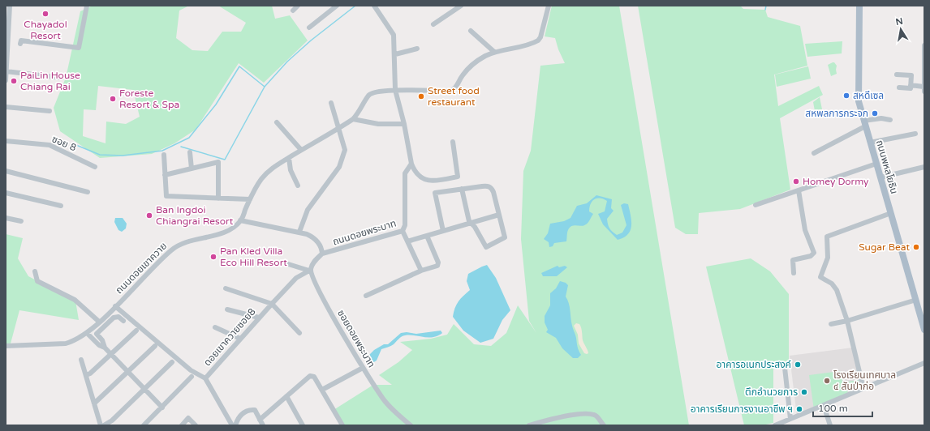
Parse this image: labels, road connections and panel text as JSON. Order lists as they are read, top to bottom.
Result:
{
  "streets": {
    "main road": ["ถนนพหลโยธิน"],
    "street": [
      "ซอย 8",
      "ถนนดอยพระบาท",
      "ถนนดอยเขาควาย",
      "ดอยเขาควายซอย8",
      "ซอยดอยพระบาท"
    ]
  },
  "crossings": [
    ["ถนนดอยเขาควาย", "ดอยเขาควายซอย8"],
    ["ดอยเขาควายซอย8", "ซอยดอยพระบาท"]
  ],
  "places": [
    "Chayadol Resort",
    "PaiLin House Chiang Rai",
    "สหดีเซล",
    "Street food restaurant",
    "Foreste Resort & Spa",
    "สหพลการกระจก",
    "Homey Dormy",
    "Ban Ingdoi Chiangrai Resort",
    "Sugar Beat",
    "Pan Kled Villa Eco Hill Resort",
    "อาคารอเนกประสงค์",
    "โรงเรียนเทศบาล ๔ สันป่าก่อ",
    "ตึกอำนวยการ",
    "อาคารเรียนการงานอาชีพ ฯ"
  ],
  "scale_bar": "100 m",
  "north": "top"
}
